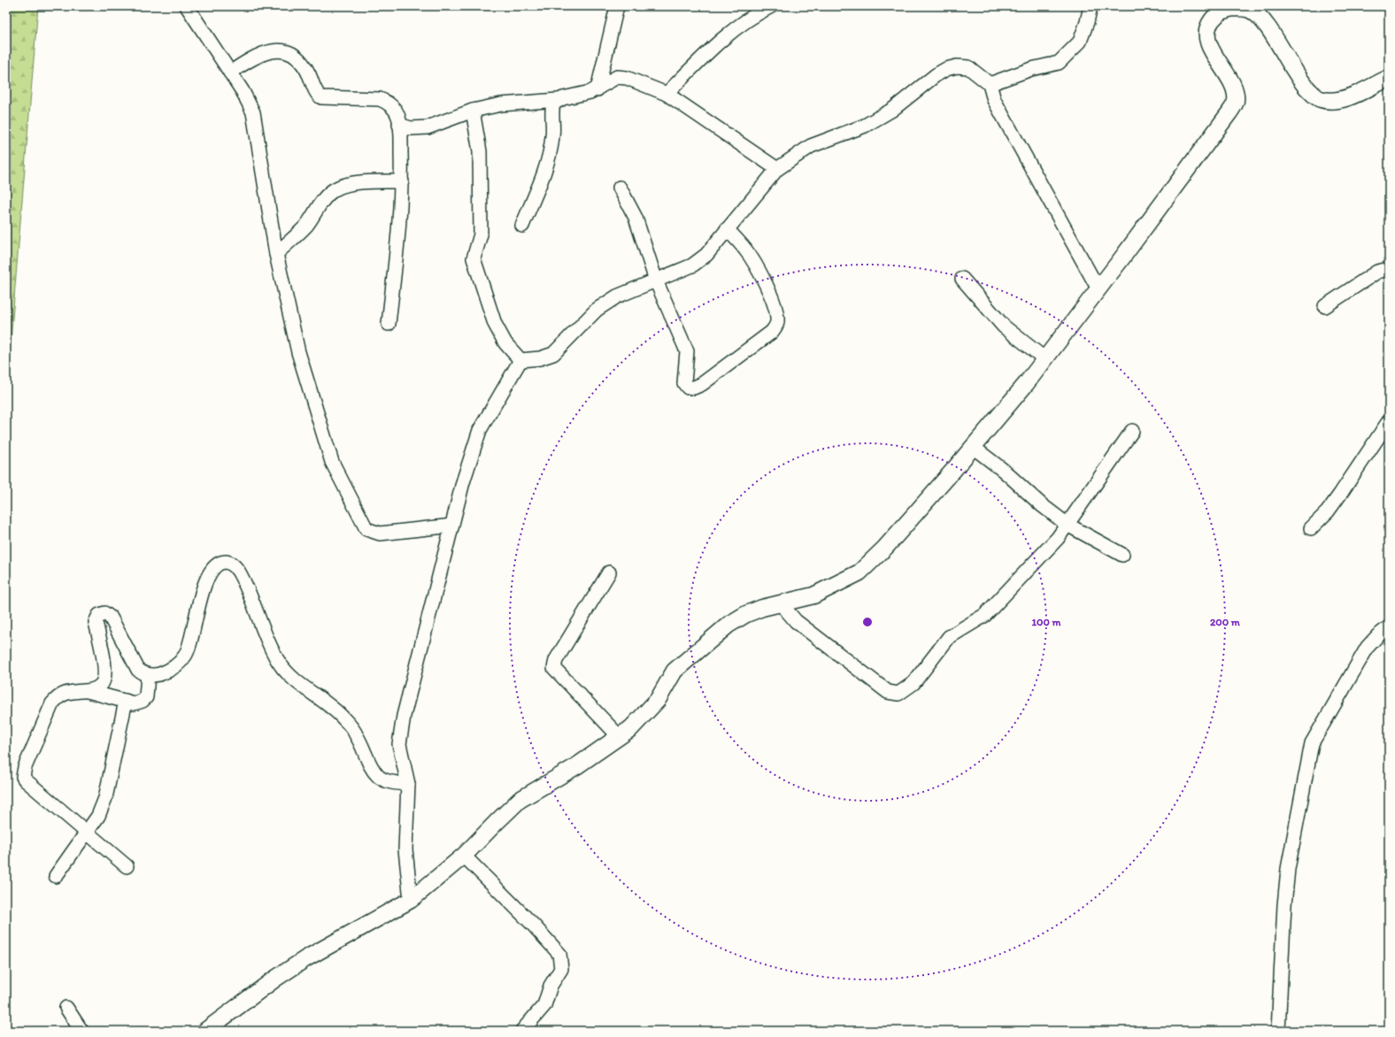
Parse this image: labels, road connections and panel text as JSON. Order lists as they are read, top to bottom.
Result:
{
  "rings": ["100 m", "200 m"]
}
